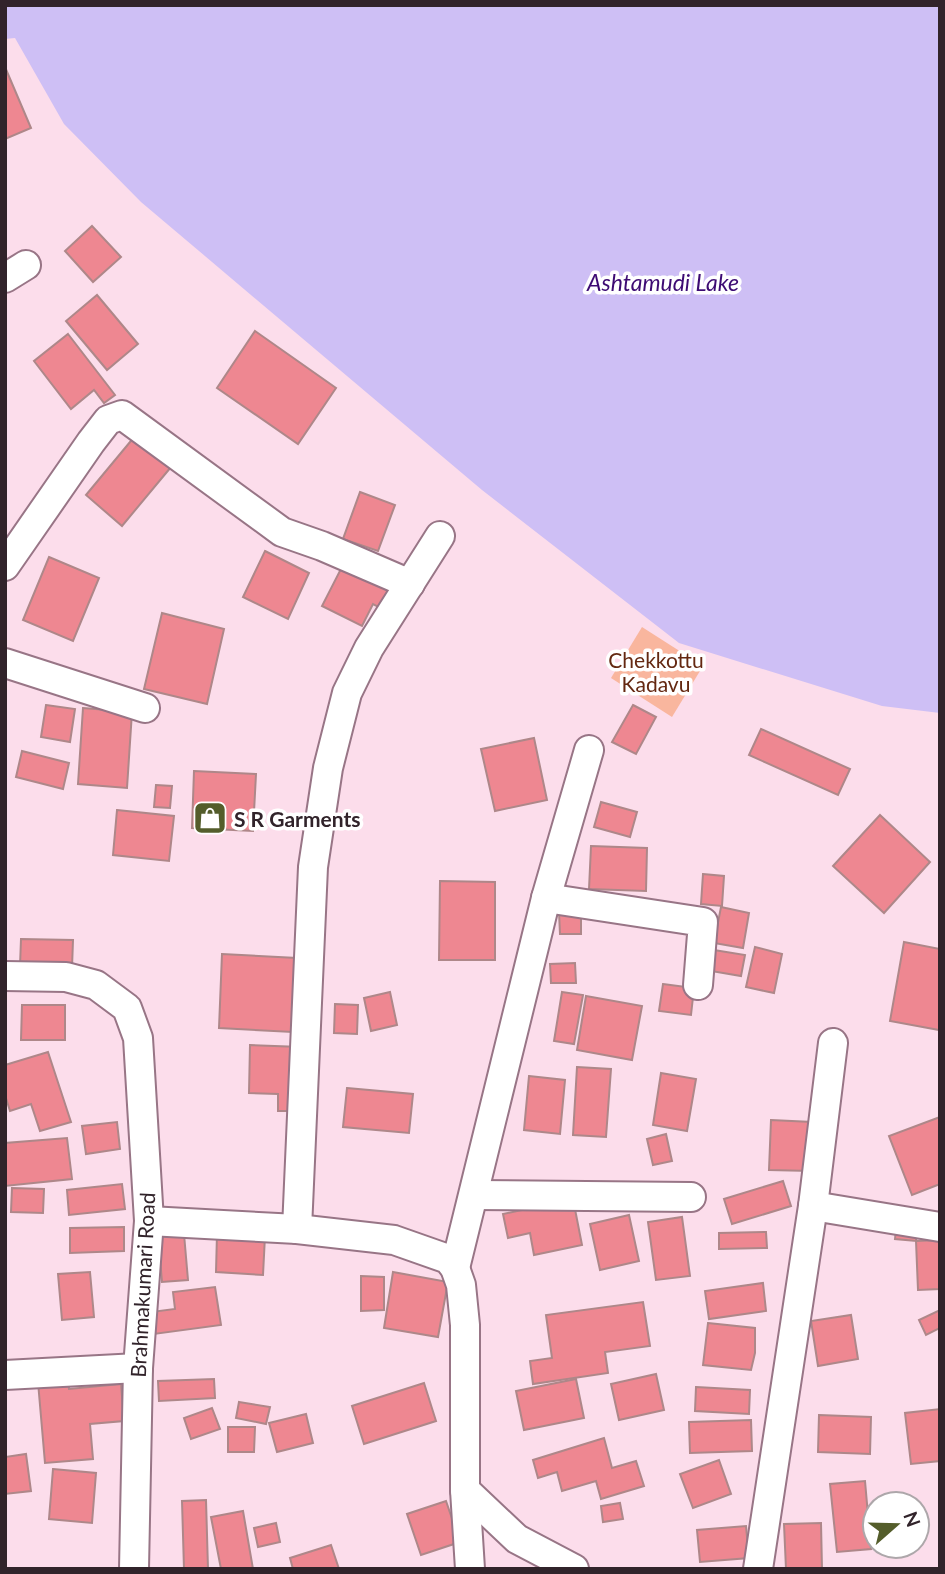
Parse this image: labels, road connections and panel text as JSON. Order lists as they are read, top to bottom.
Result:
{
  "streets": {
    "street": ["Brahmakumari Road"]
  },
  "water": ["Ashtamudi Lake"],
  "parks": ["Chekkottu Kadavu"],
  "places": {
    "shop": ["S R Garments"]
  },
  "north": "right"
}
